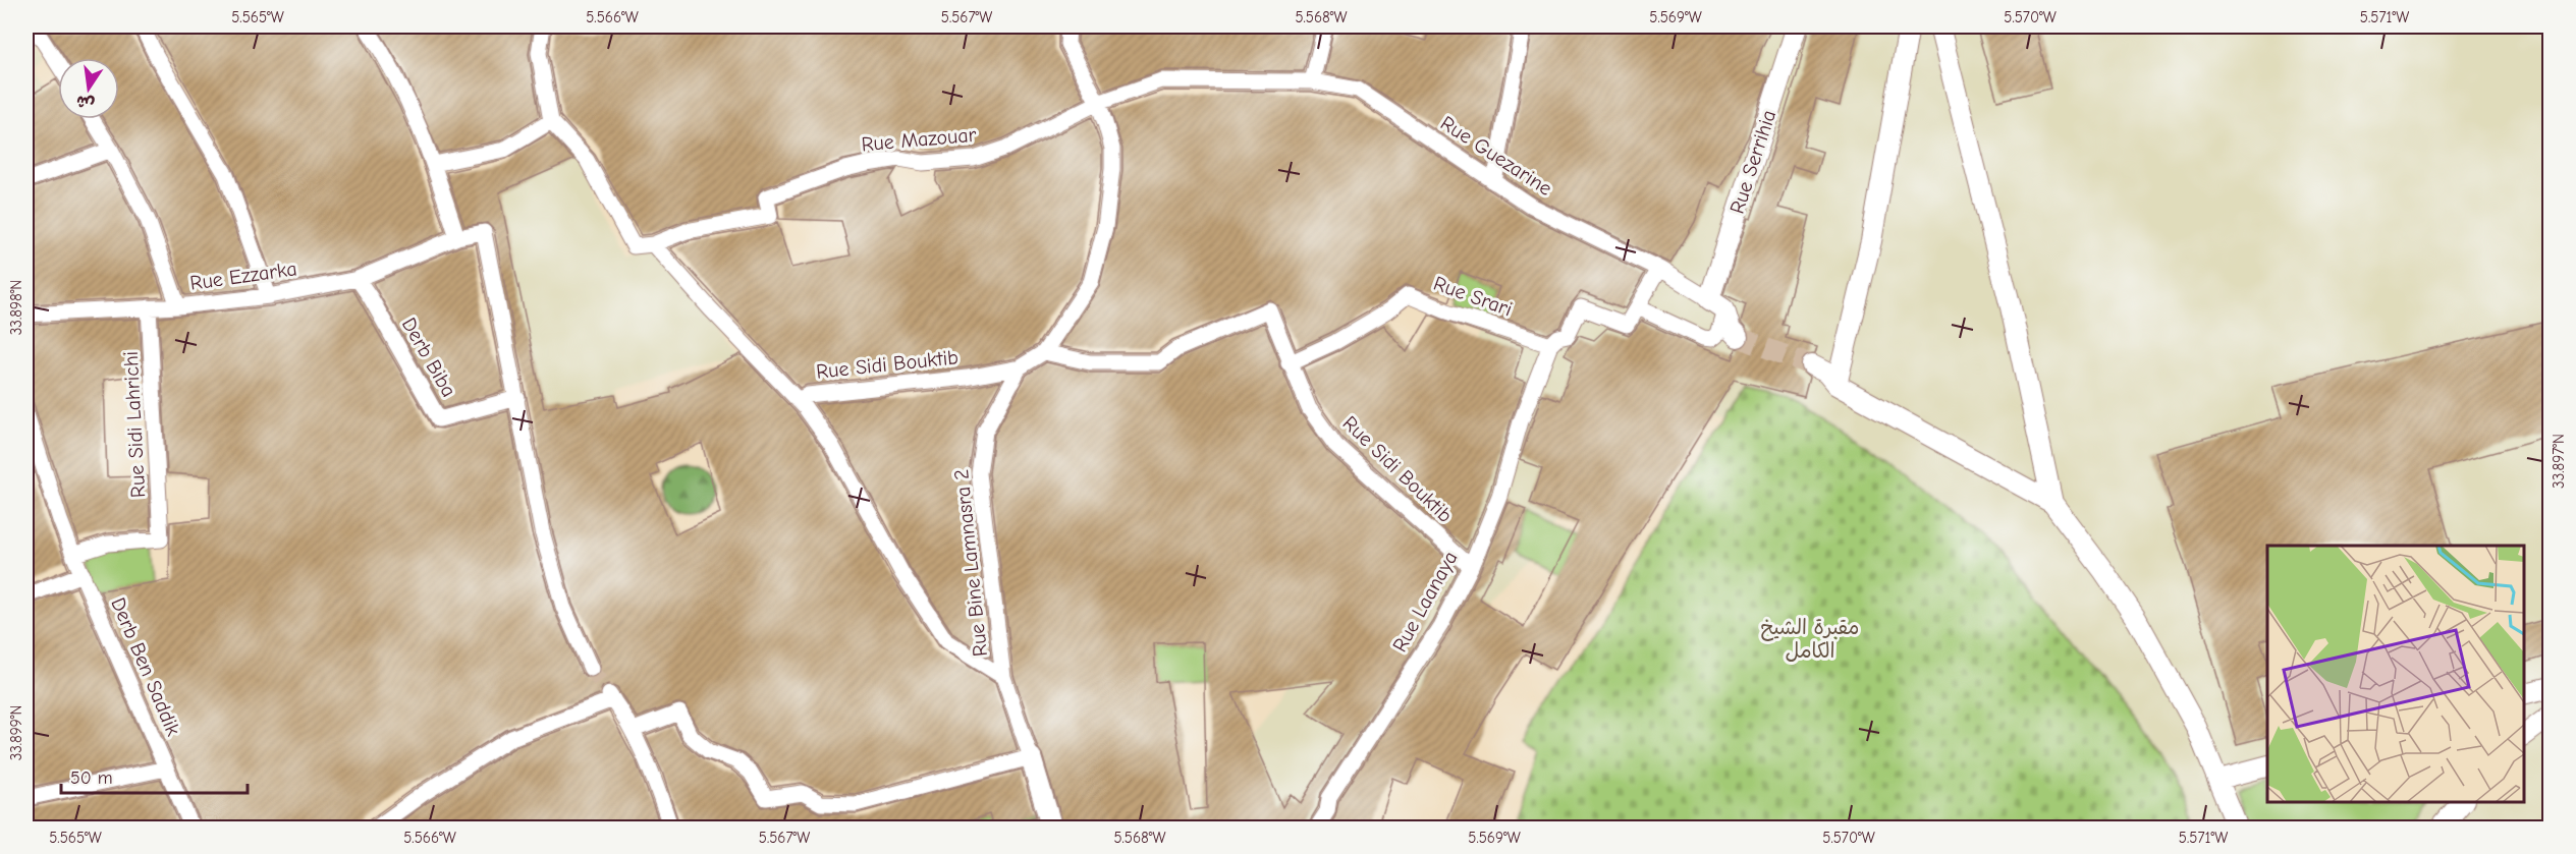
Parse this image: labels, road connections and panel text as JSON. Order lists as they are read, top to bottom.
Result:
{
  "streets": {
    "street": [
      "Rue Mazouar",
      "Rue Guezarine",
      "Rue Serrihia",
      "Rue Ezzarka",
      "Rue Srari",
      "Derb Biba",
      "Rue Sidi Bouktib",
      "Rue Sidi Lahrichi",
      "Rue Bine Lamnasra 2",
      "Rue Laanaya",
      "Derb Ben Saddik"
    ]
  },
  "crossings": [
    ["Rue Mazouar", "Rue Guezarine"],
    ["Rue Guezarine", "Rue Serrihia"],
    ["Rue Ezzarka", "Derb Biba"],
    ["Rue Ezzarka", "Rue Sidi Lahrichi"],
    ["Rue Srari", "Rue Sidi Bouktib"],
    ["Rue Srari", "Rue Laanaya"],
    ["Rue Sidi Bouktib", "Rue Bine Lamnasra 2"],
    ["Rue Sidi Bouktib", "Rue Laanaya"],
    ["Rue Sidi Lahrichi", "Derb Ben Saddik"]
  ],
  "parks": ["مقبرة الشيخ الكامل"],
  "scale_bar": "50 m",
  "north": "bottom",
  "coordinates": [
    "5.565°W",
    "5.566°W",
    "5.567°W",
    "5.568°W",
    "5.569°W",
    "5.570°W",
    "5.571°W",
    "33.898°N",
    "33.897°N",
    "33.899°N"
  ]
}
